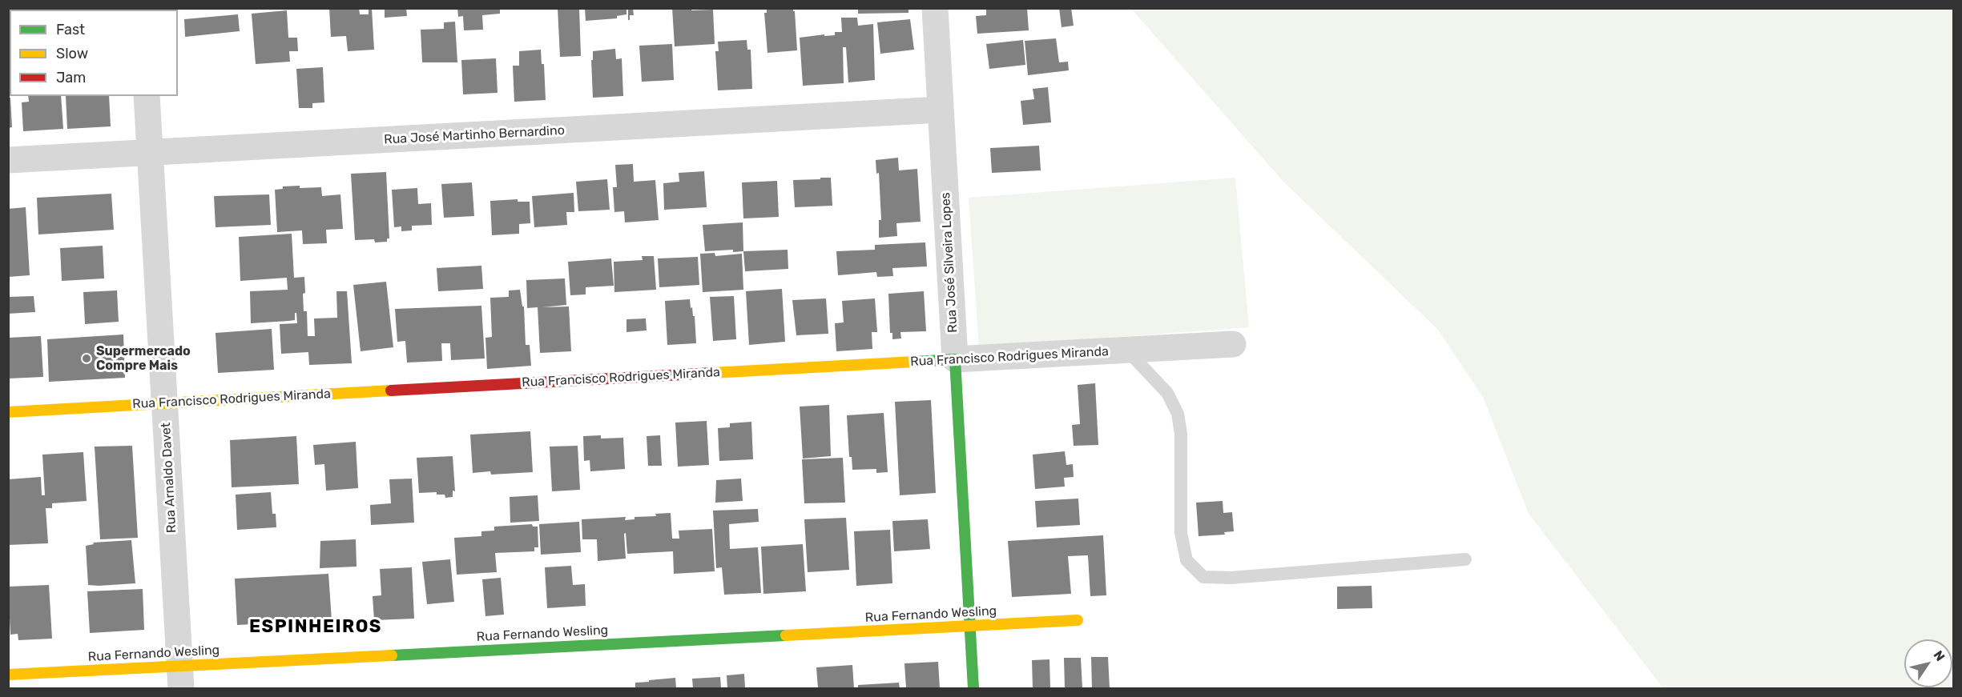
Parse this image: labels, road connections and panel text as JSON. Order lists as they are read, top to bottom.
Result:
{
  "streets": {
    "street": [
      "Rua José Martinho Bernardino",
      "Rua José Silveira Lopes",
      "Rua Francisco Rodrigues Miranda",
      "Rua Arnaldo Davet",
      "Rua Fernando Wesling"
    ]
  },
  "crossings": [
    ["Rua José Martinho Bernardino", "Rua José Silveira Lopes"],
    ["Rua José Martinho Bernardino", "Rua Arnaldo Davet"],
    ["Rua José Silveira Lopes", "Rua Francisco Rodrigues Miranda"],
    ["Rua José Silveira Lopes", "Rua Fernando Wesling"],
    ["Rua Francisco Rodrigues Miranda", "Rua Arnaldo Davet"],
    ["Rua Arnaldo Davet", "Rua Fernando Wesling"]
  ],
  "districts": ["ESPINHEIROS"],
  "places": ["Supermercado Compre Mais"],
  "legend": ["Fast", "Slow", "Jam"],
  "north": "top right"
}
